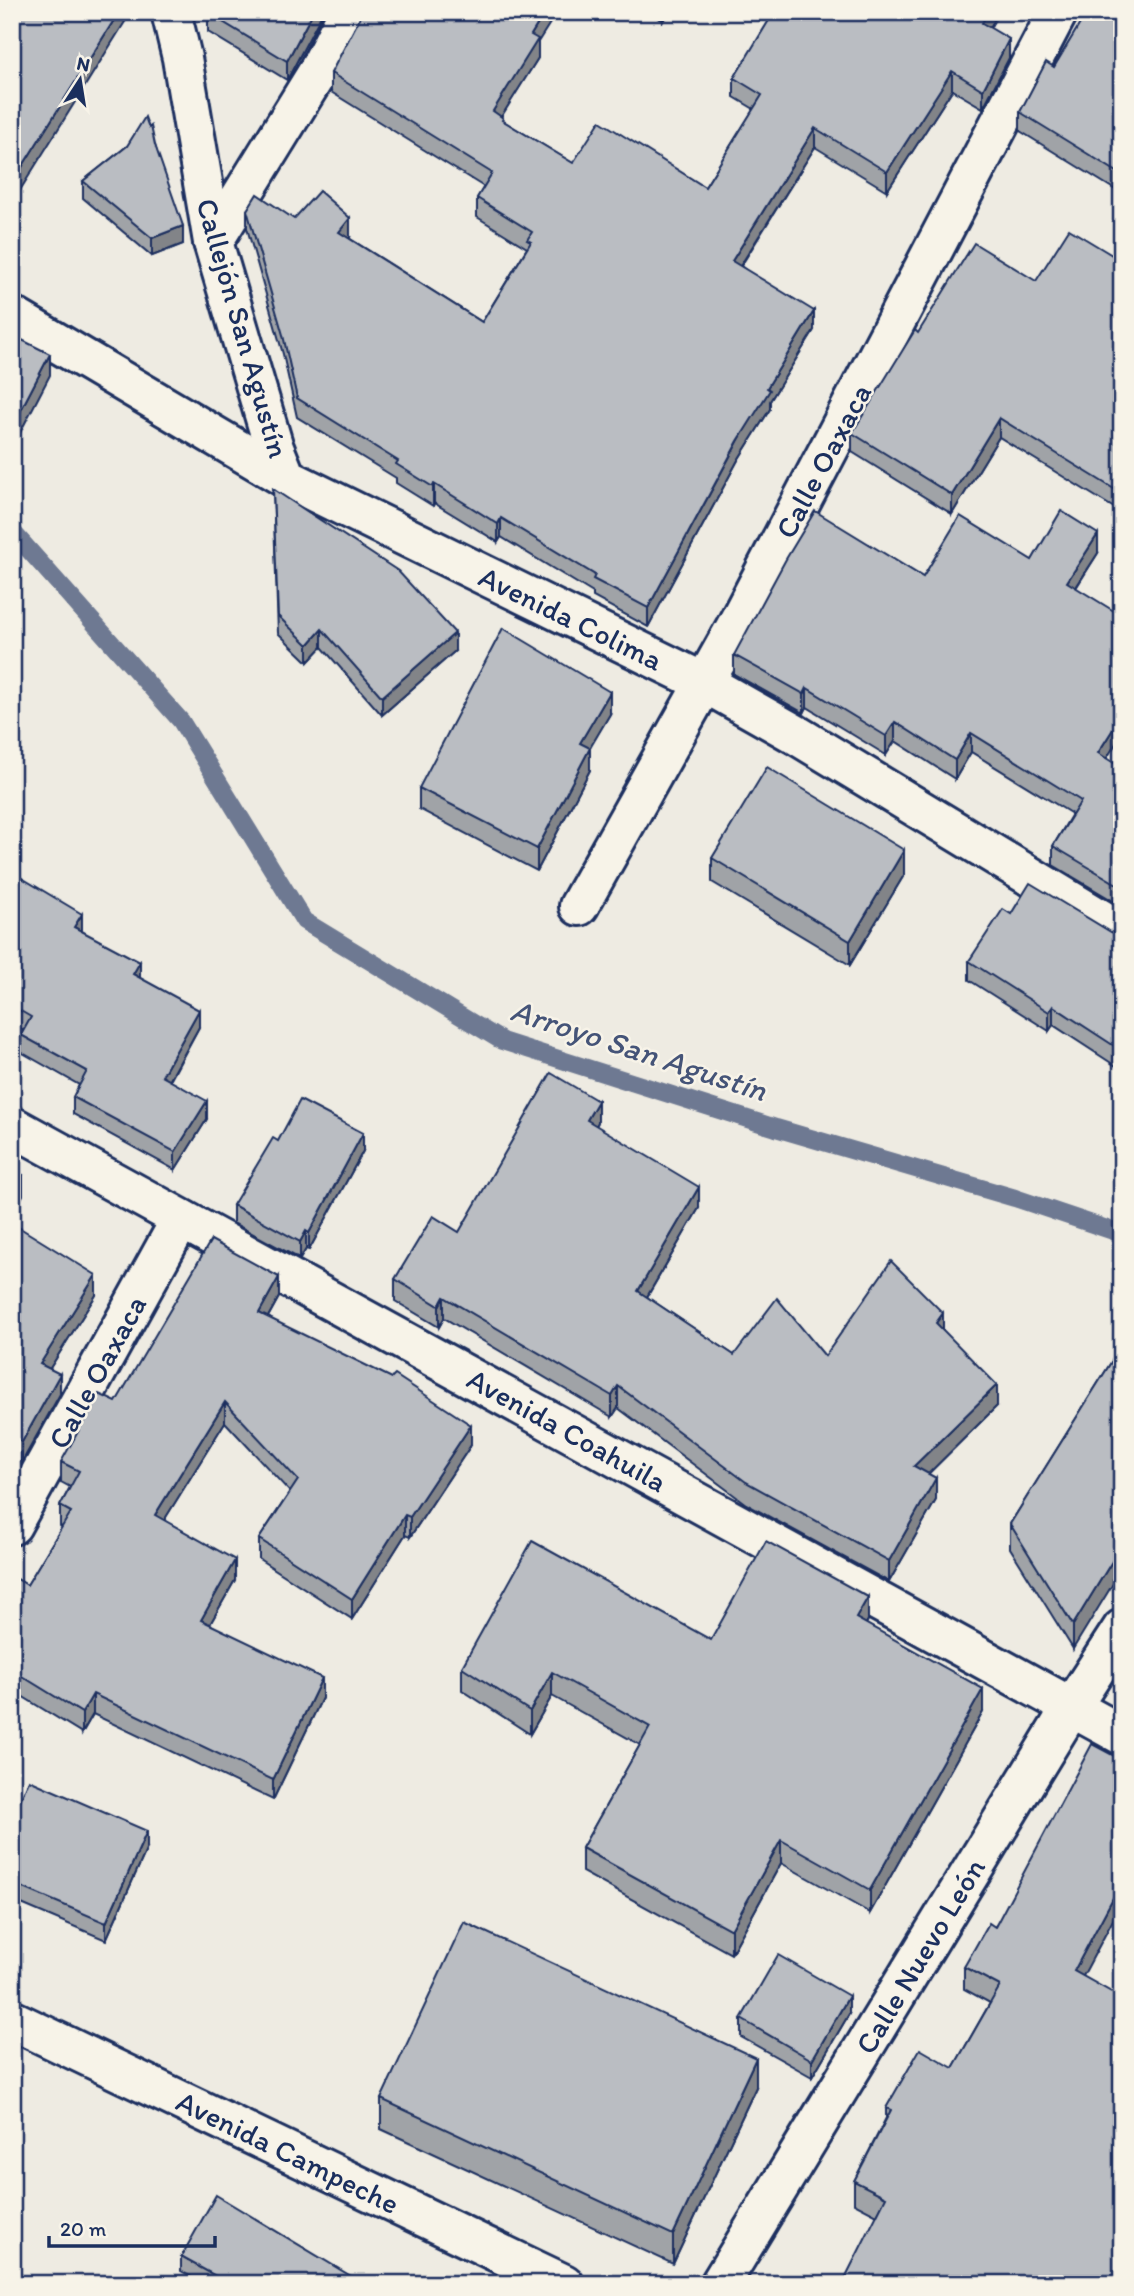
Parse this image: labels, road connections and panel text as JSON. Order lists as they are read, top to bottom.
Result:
{
  "streets": {
    "street": [
      "Callejón San Agustín",
      "Calle Oaxaca",
      "Avenida Colima",
      "Avenida Coahuila",
      "Calle Nuevo León",
      "Avenida Campeche"
    ]
  },
  "crossings": [
    ["Callejón San Agustín", "Avenida Colima"],
    ["Calle Oaxaca", "Avenida Colima"],
    ["Calle Oaxaca", "Avenida Coahuila"],
    ["Avenida Coahuila", "Calle Nuevo León"]
  ],
  "water": ["Arroyo San Agustín"],
  "scale_bar": "20 m",
  "north": "top"
}
